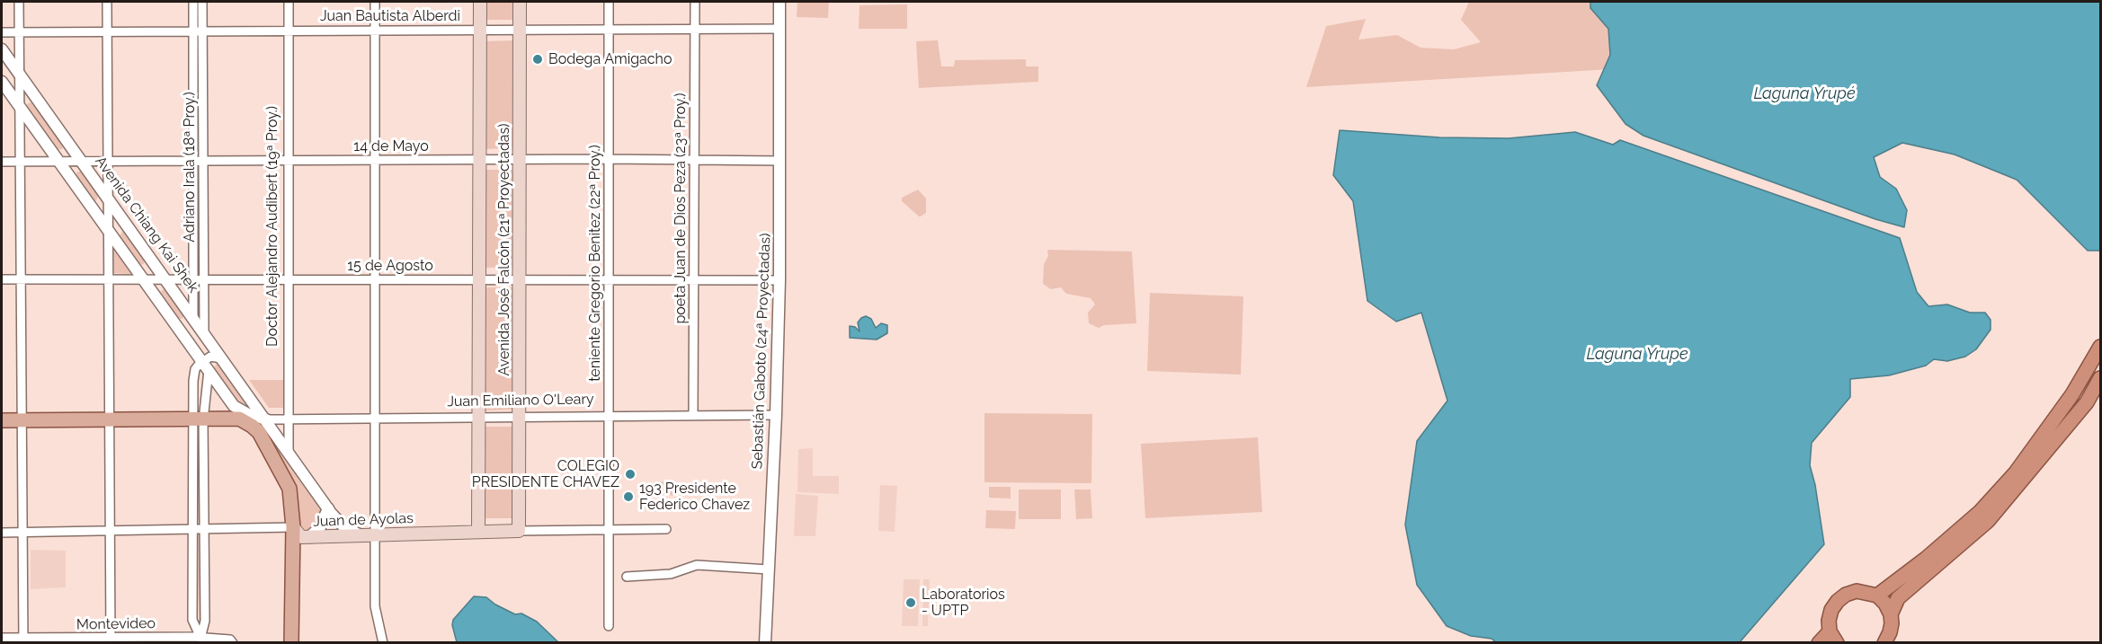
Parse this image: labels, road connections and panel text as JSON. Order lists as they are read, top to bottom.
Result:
{
  "streets": {
    "main road": ["Avenida José Falcón (21ª Proyectadas)", "Juan de Ayolas"],
    "street": [
      "Juan Bautista Alberdi",
      "14 de Mayo",
      "Adriano Irala (18ª Proy.)",
      "poeta Juan de Dios Peza (23ª Proy.)",
      "Avenida Chiang Kai Shek",
      "Doctor Alejandro Audibert (19ª Proy.)",
      "teniente Gregorio Benitez (22ª Proy.)",
      "15 de Agosto",
      "Sebastián Gaboto (24ª Proyectadas)",
      "Juan Emiliano O'Leary",
      "Montevideo"
    ]
  },
  "crossings": [
    ["Juan Bautista Alberdi", "Adriano Irala (18ª Proy.)"],
    ["Juan Bautista Alberdi", "poeta Juan de Dios Peza (23ª Proy.)"],
    ["Juan Bautista Alberdi", "Doctor Alejandro Audibert (19ª Proy.)"],
    ["Juan Bautista Alberdi", "Avenida José Falcón (21ª Proyectadas)"],
    ["Juan Bautista Alberdi", "teniente Gregorio Benitez (22ª Proy.)"],
    ["Juan Bautista Alberdi", "Sebastián Gaboto (24ª Proyectadas)"],
    ["14 de Mayo", "Adriano Irala (18ª Proy.)"],
    ["14 de Mayo", "poeta Juan de Dios Peza (23ª Proy.)"],
    ["14 de Mayo", "Avenida Chiang Kai Shek"],
    ["14 de Mayo", "Doctor Alejandro Audibert (19ª Proy.)"],
    ["14 de Mayo", "Avenida José Falcón (21ª Proyectadas)"],
    ["14 de Mayo", "teniente Gregorio Benitez (22ª Proy.)"],
    ["14 de Mayo", "Sebastián Gaboto (24ª Proyectadas)"],
    ["Adriano Irala (18ª Proy.)", "Avenida Chiang Kai Shek"],
    ["Adriano Irala (18ª Proy.)", "15 de Agosto"],
    ["poeta Juan de Dios Peza (23ª Proy.)", "15 de Agosto"],
    ["poeta Juan de Dios Peza (23ª Proy.)", "Juan Emiliano O'Leary"],
    ["Avenida Chiang Kai Shek", "Doctor Alejandro Audibert (19ª Proy.)"],
    ["Avenida Chiang Kai Shek", "15 de Agosto"],
    ["Avenida Chiang Kai Shek", "Juan Emiliano O'Leary"],
    ["Avenida Chiang Kai Shek", "Juan de Ayolas"],
    ["Doctor Alejandro Audibert (19ª Proy.)", "15 de Agosto"],
    ["Doctor Alejandro Audibert (19ª Proy.)", "Juan Emiliano O'Leary"],
    ["Avenida José Falcón (21ª Proyectadas)", "15 de Agosto"],
    ["Avenida José Falcón (21ª Proyectadas)", "Juan Emiliano O'Leary"],
    ["Avenida José Falcón (21ª Proyectadas)", "Juan de Ayolas"],
    ["teniente Gregorio Benitez (22ª Proy.)", "15 de Agosto"],
    ["teniente Gregorio Benitez (22ª Proy.)", "Juan Emiliano O'Leary"],
    ["teniente Gregorio Benitez (22ª Proy.)", "Juan de Ayolas"],
    ["15 de Agosto", "Sebastián Gaboto (24ª Proyectadas)"],
    ["Sebastián Gaboto (24ª Proyectadas)", "Juan Emiliano O'Leary"]
  ],
  "water": ["Laguna Yrupé", "Laguna Yrupe"],
  "places": [
    "Bodega Amigacho",
    "COLEGIO PRESIDENTE CHAVEZ",
    "193 Presidente Federico Chavez",
    "Laboratorios - UPTP"
  ]
}
